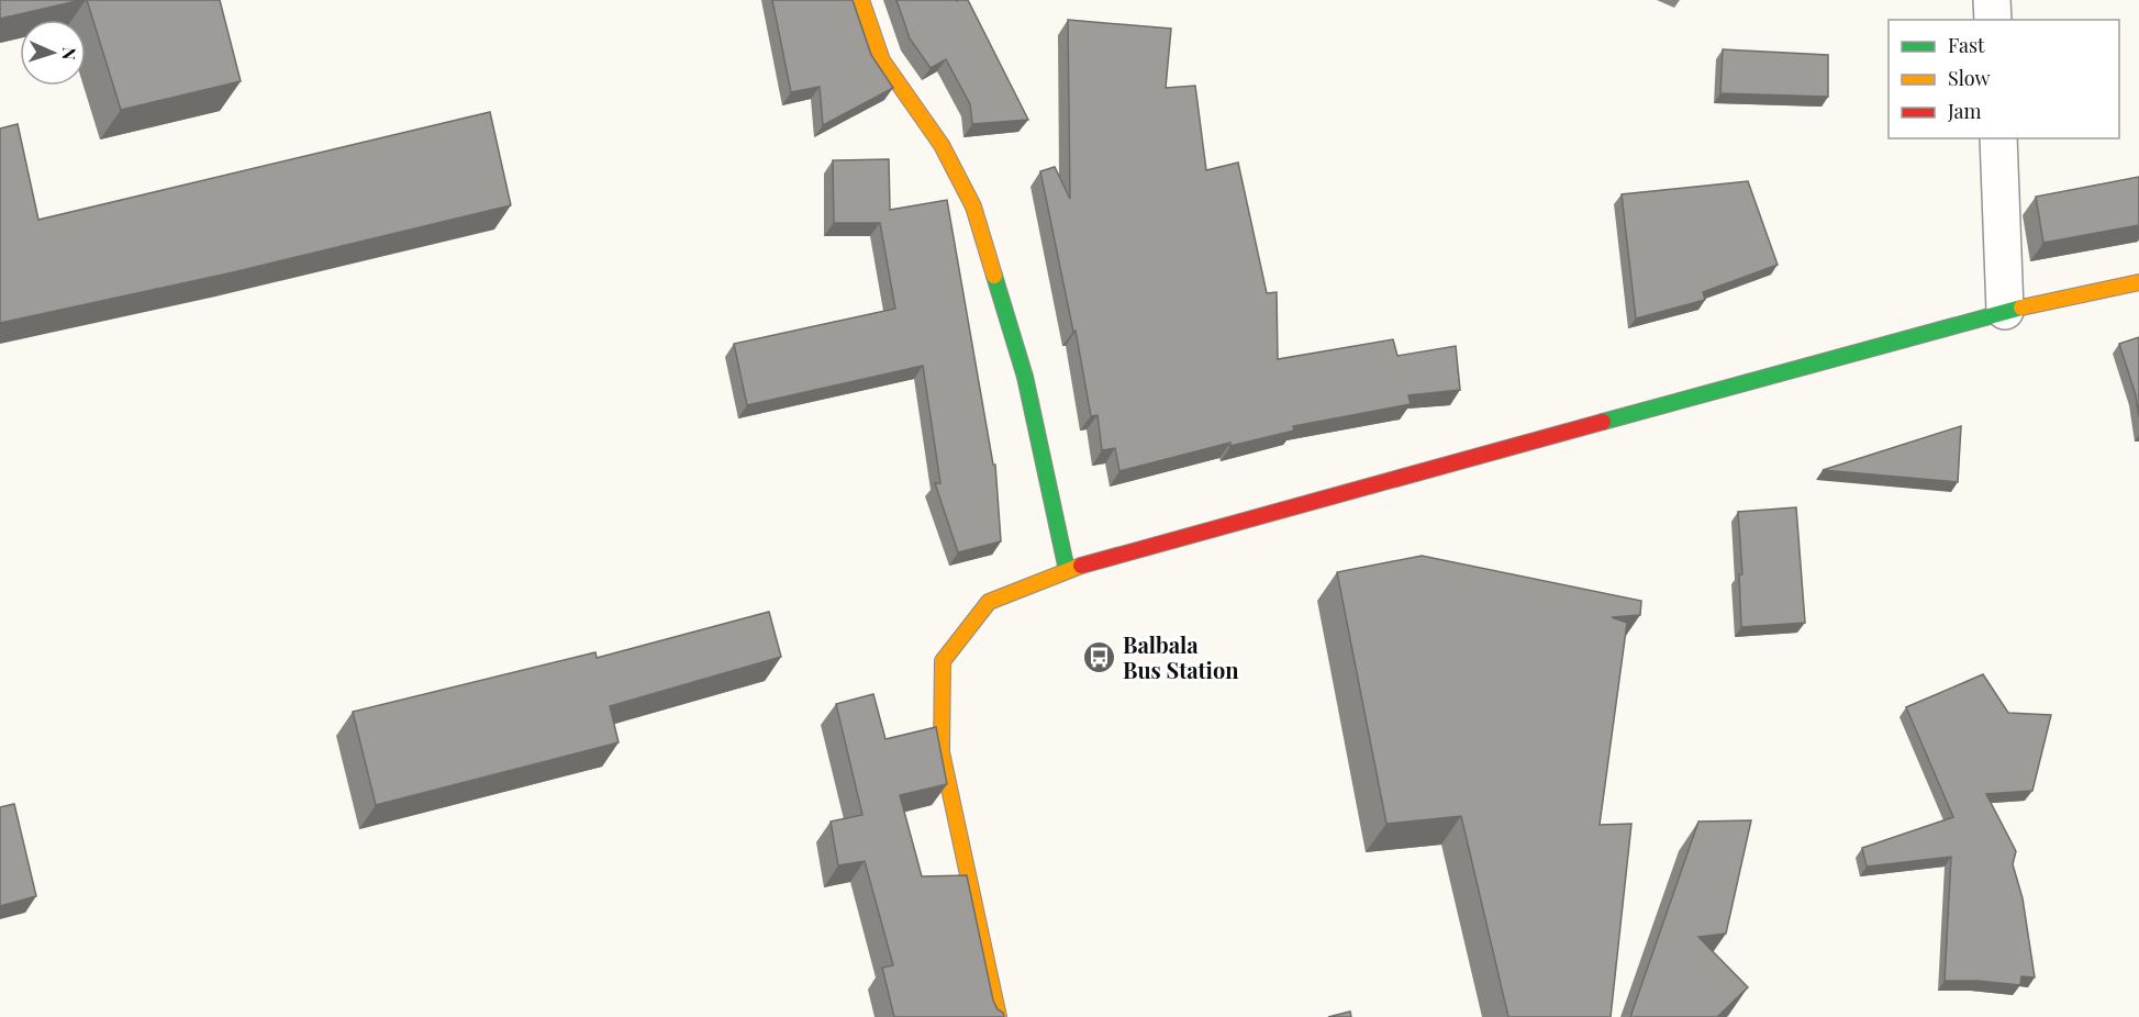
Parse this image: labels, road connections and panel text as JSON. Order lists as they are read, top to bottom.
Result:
{
  "places": {
    "bus stop": ["Balbala Bus Station"]
  },
  "legend": ["Fast", "Slow", "Jam"],
  "north": "right"
}
